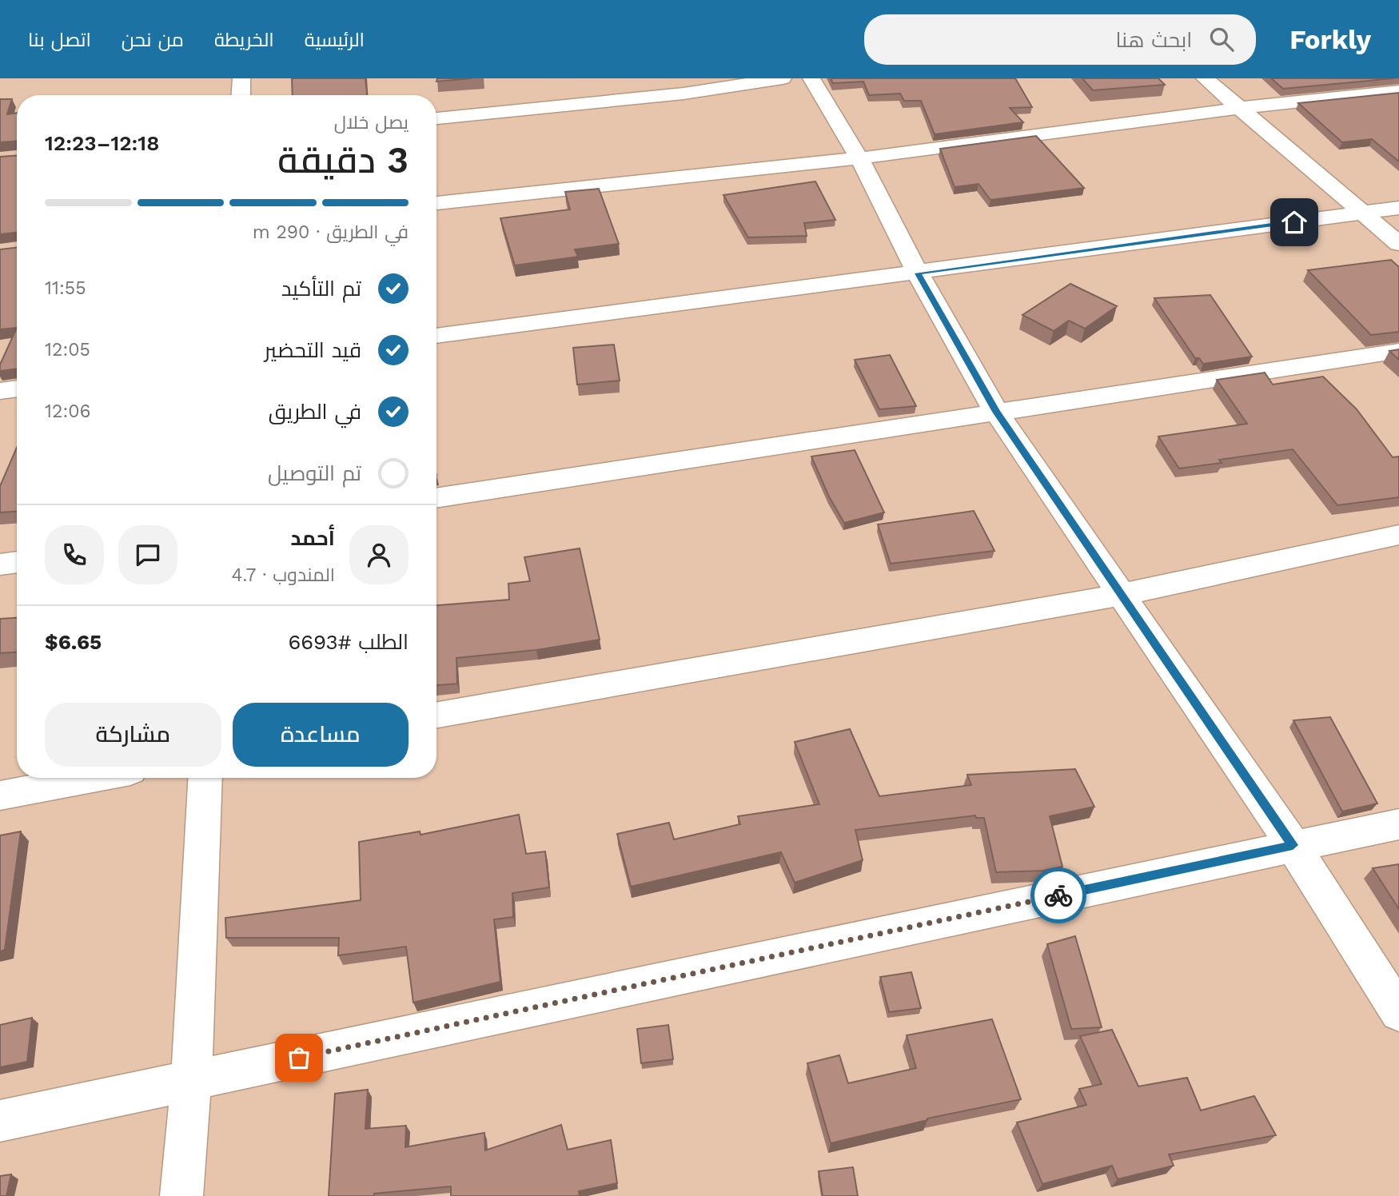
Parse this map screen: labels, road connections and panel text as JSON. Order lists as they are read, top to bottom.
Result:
{
  "page": {
    "header": "Forkly",
    "search": "ابحث هنا",
    "nav": [
      "الرئيسية",
      "الخريطة",
      "من نحن",
      "اتصل بنا"
    ],
    "heading": ["3 دقيقة", "يصل خلال", "12:18–12:23"],
    "panel": [
      "أحمد",
      "المندوب · 4.7",
      "الطلب #6693",
      "$6.65"
    ],
    "bar": "في الطريق · 290 m",
    "list": [
      ["تم التأكيد", "11:55"],
      ["قيد التحضير", "12:05"],
      ["في الطريق", "12:06"],
      "تم التوصيل"
    ],
    "buttons": ["مساعدة", "مشاركة"]
  }
}
